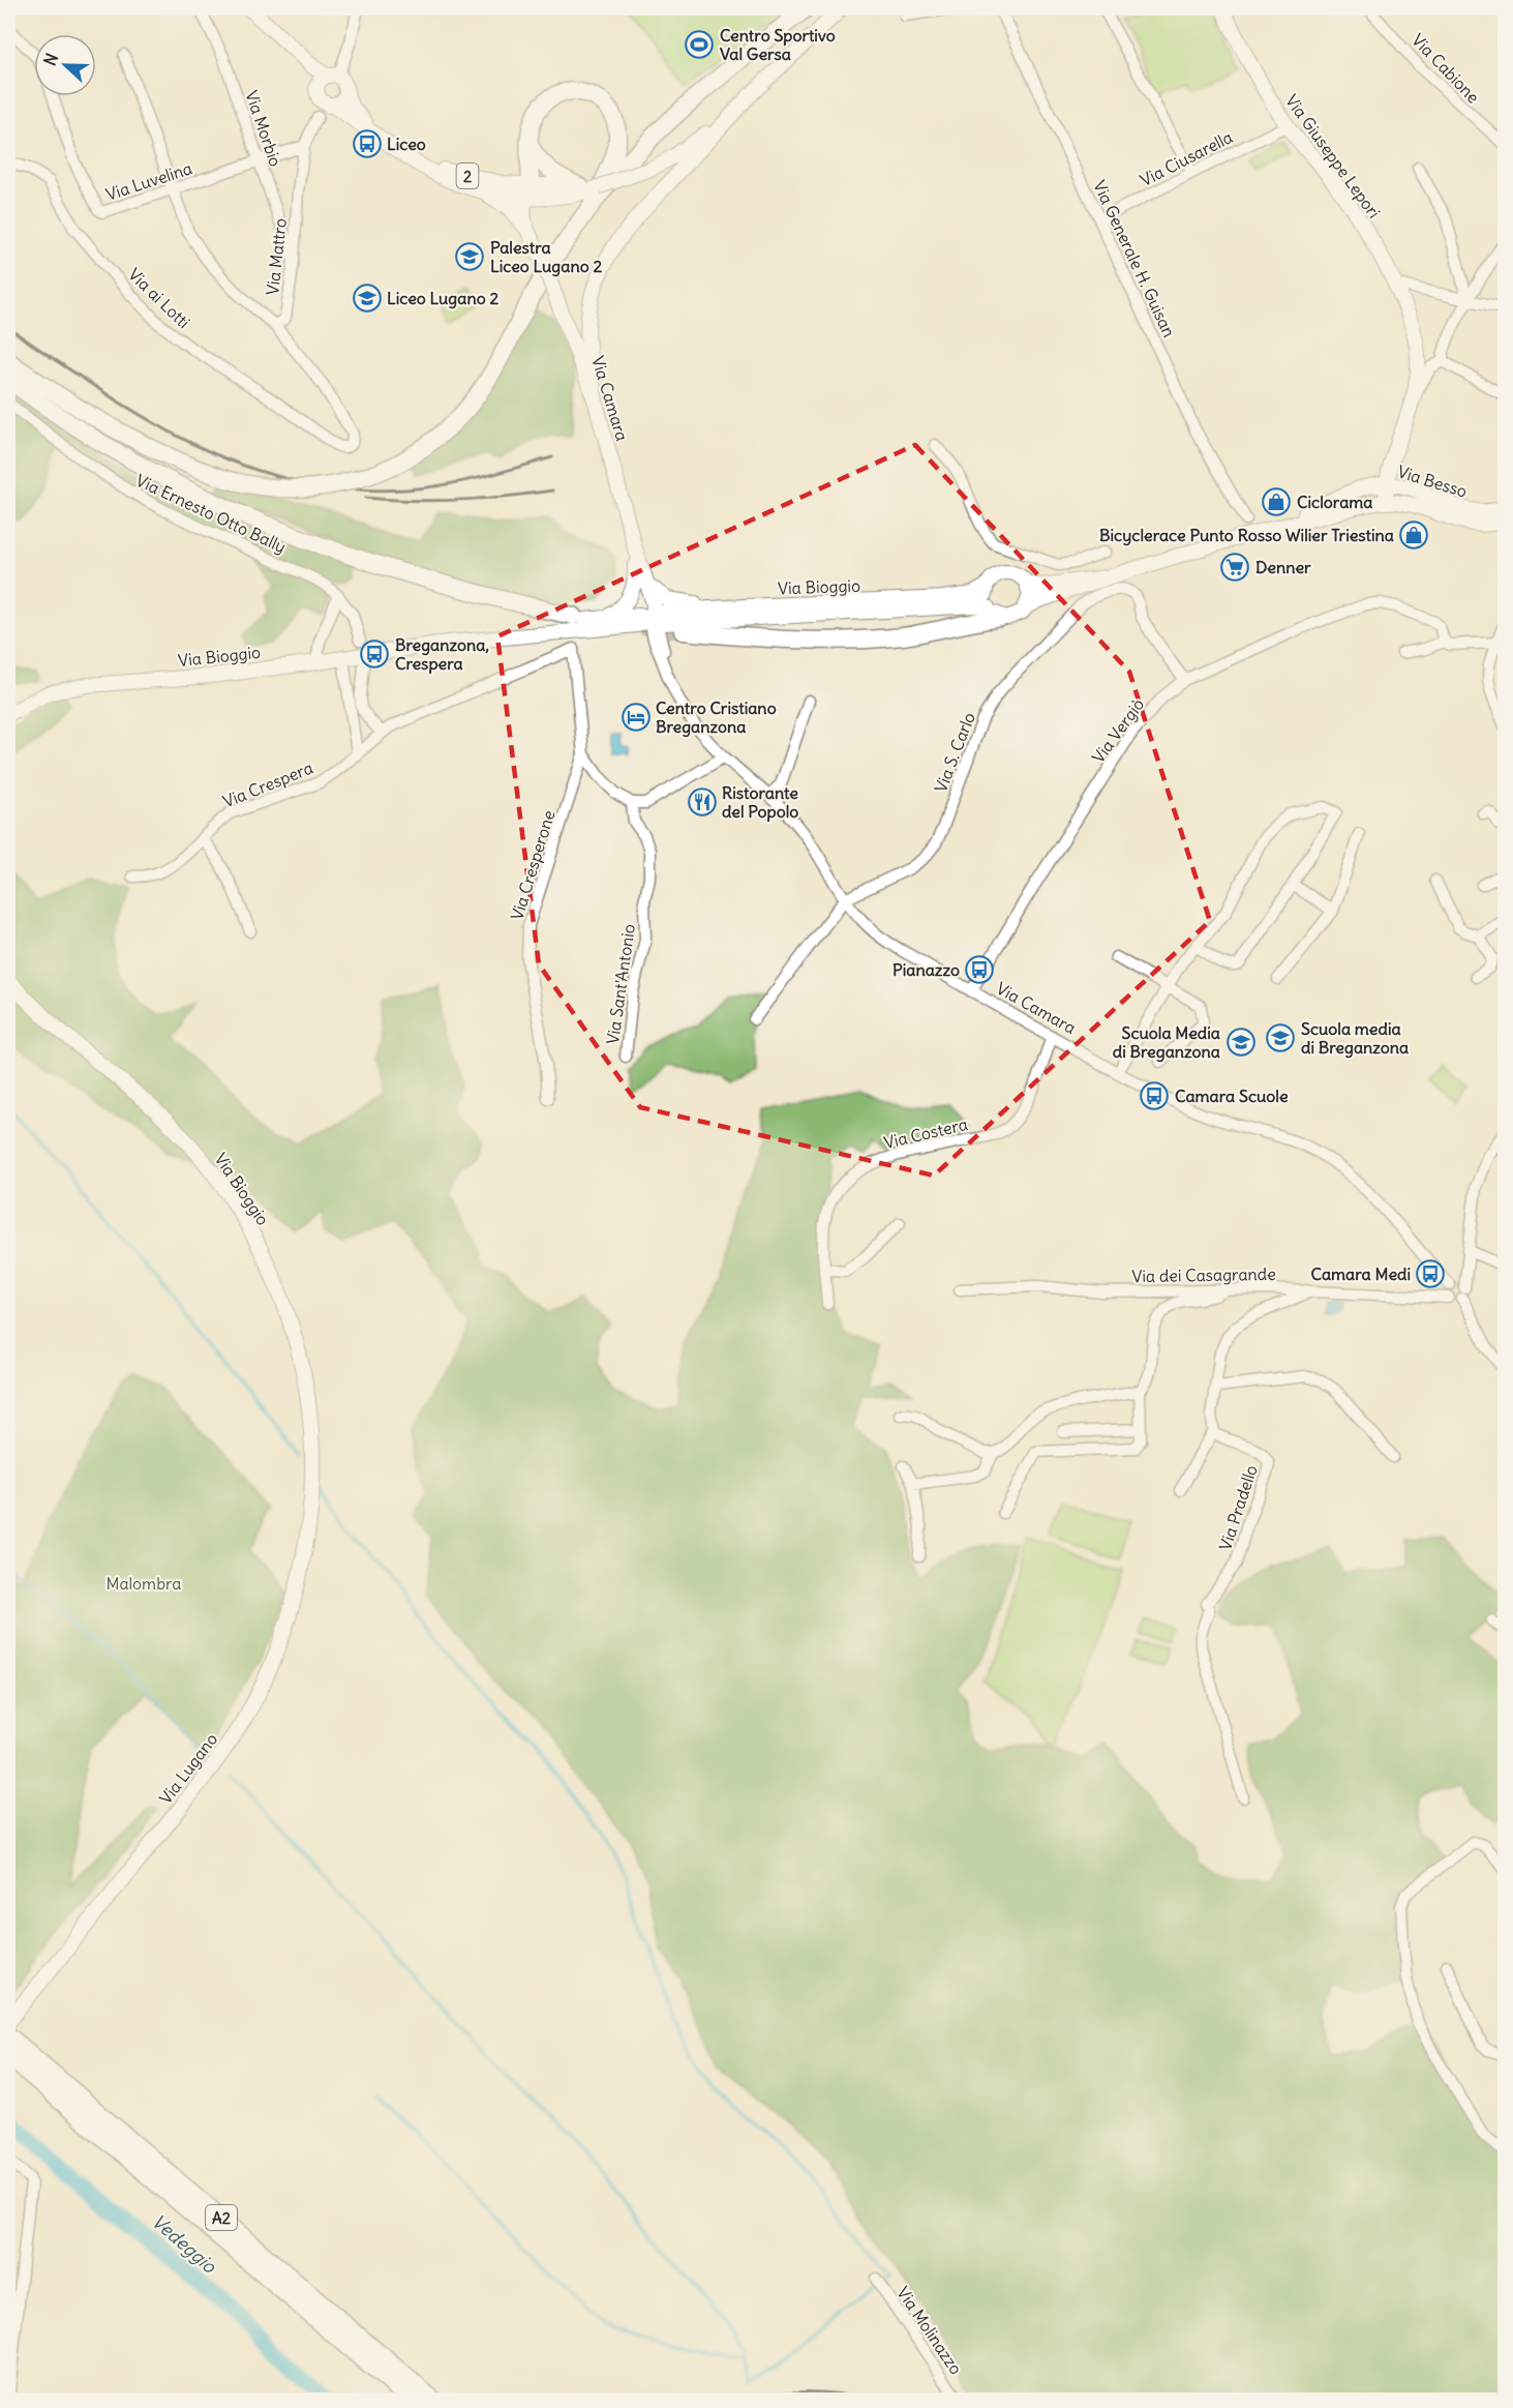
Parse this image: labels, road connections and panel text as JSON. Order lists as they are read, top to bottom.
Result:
{
  "streets": {
    "highway": ["A2"],
    "main road": [
      "Via Giuseppe Lepori",
      "2",
      "Via Camara",
      "Via Besso",
      "Via Bioggio",
      "Via Lugano"
    ],
    "street": [
      "Via Cabione",
      "Via Morbio",
      "Via Ciusarella",
      "Via Luvelina",
      "Via Mattro",
      "Via Generale H. Guisan",
      "Via ai Lotti",
      "Via Ernesto Otto Bally",
      "Via Vergiò",
      "Via S. Carlo",
      "Via Crespera",
      "Via Cresperone",
      "Via Sant'Antonio",
      "Via Costera",
      "Via dei Casagrande",
      "Via Pradello",
      "Via Molinazzo"
    ]
  },
  "crossings": [
    ["Via Morbio", "Via Luvelina"],
    ["Via Morbio", "Via Mattro"],
    ["Via Giuseppe Lepori", "Via Ciusarella"],
    ["Via Giuseppe Lepori", "Via Besso"],
    ["Via Giuseppe Lepori", "Via Bioggio"],
    ["Via Ciusarella", "Via Generale H. Guisan"],
    ["2", "Via Mattro"],
    ["2", "Via Camara"],
    ["Via Luvelina", "Via Mattro"],
    ["Via Mattro", "Via ai Lotti"],
    ["Via Camara", "Via Bioggio"],
    ["Via Camara", "Via Vergiò"],
    ["Via Camara", "Via S. Carlo"],
    ["Via Camara", "Via Costera"],
    ["Via Camara", "Via dei Casagrande"],
    ["Via Besso", "Via Bioggio"],
    ["Via Bioggio", "Via Lugano"],
    ["Via Vergiò", "Via S. Carlo"],
    ["Via Crespera", "Via Cresperone"]
  ],
  "water": ["Vedeggio"],
  "parks": ["Malombra"],
  "places": {
    "sports": ["Centro Sportivo Val Gersa"],
    "bus stop": [
      "Liceo",
      "Breganzona, Crespera",
      "Pianazzo",
      "Camara Scuole",
      "Camara Medi"
    ],
    "school or university": [
      "Palestra Liceo Lugano 2",
      "Liceo Lugano 2",
      "Scuola media di Breganzona",
      "Scuola Media di Breganzona"
    ],
    "shop": ["Ciclorama", "Bicyclerace Punto Rosso Wilier Triestina"],
    "supermarket": ["Denner"],
    "hotel": ["Centro Cristiano Breganzona"],
    "restaurant": ["Ristorante del Popolo"]
  },
  "north": "left"
}
